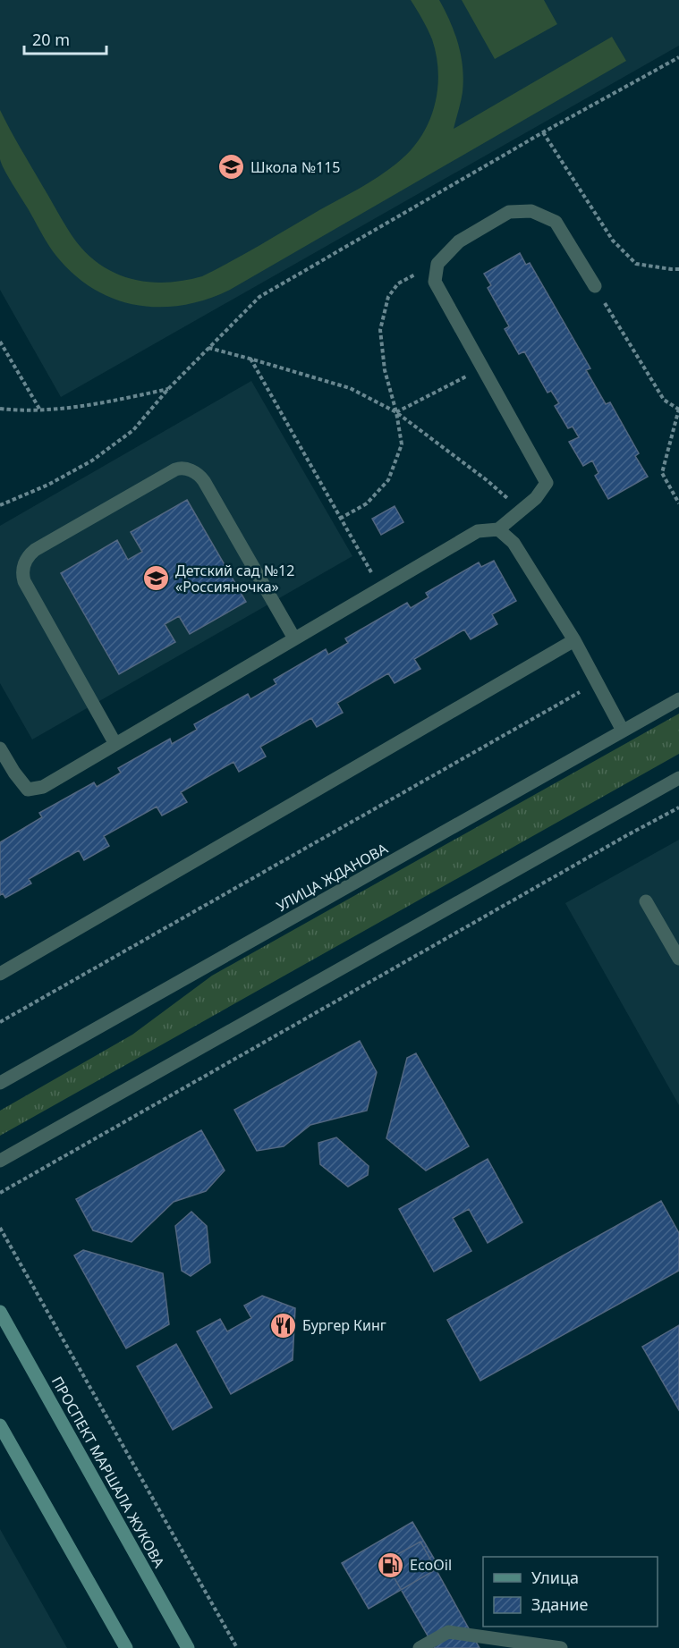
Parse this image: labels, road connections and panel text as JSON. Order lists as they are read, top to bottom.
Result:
{
  "streets": {
    "street": ["УЛИЦА ЖДАНОВА", "ПРОСПЕКТ МАРШАЛА ЖУКОВА"]
  },
  "places": {
    "school or university": ["Школа №115", "Детский сад №12 «Россияночка»"],
    "restaurant": ["Бургер Кинг"],
    "fuel station": ["EcoOil"]
  },
  "legend": ["Улица", "Здание"],
  "scale_bar": "20 m"
}
